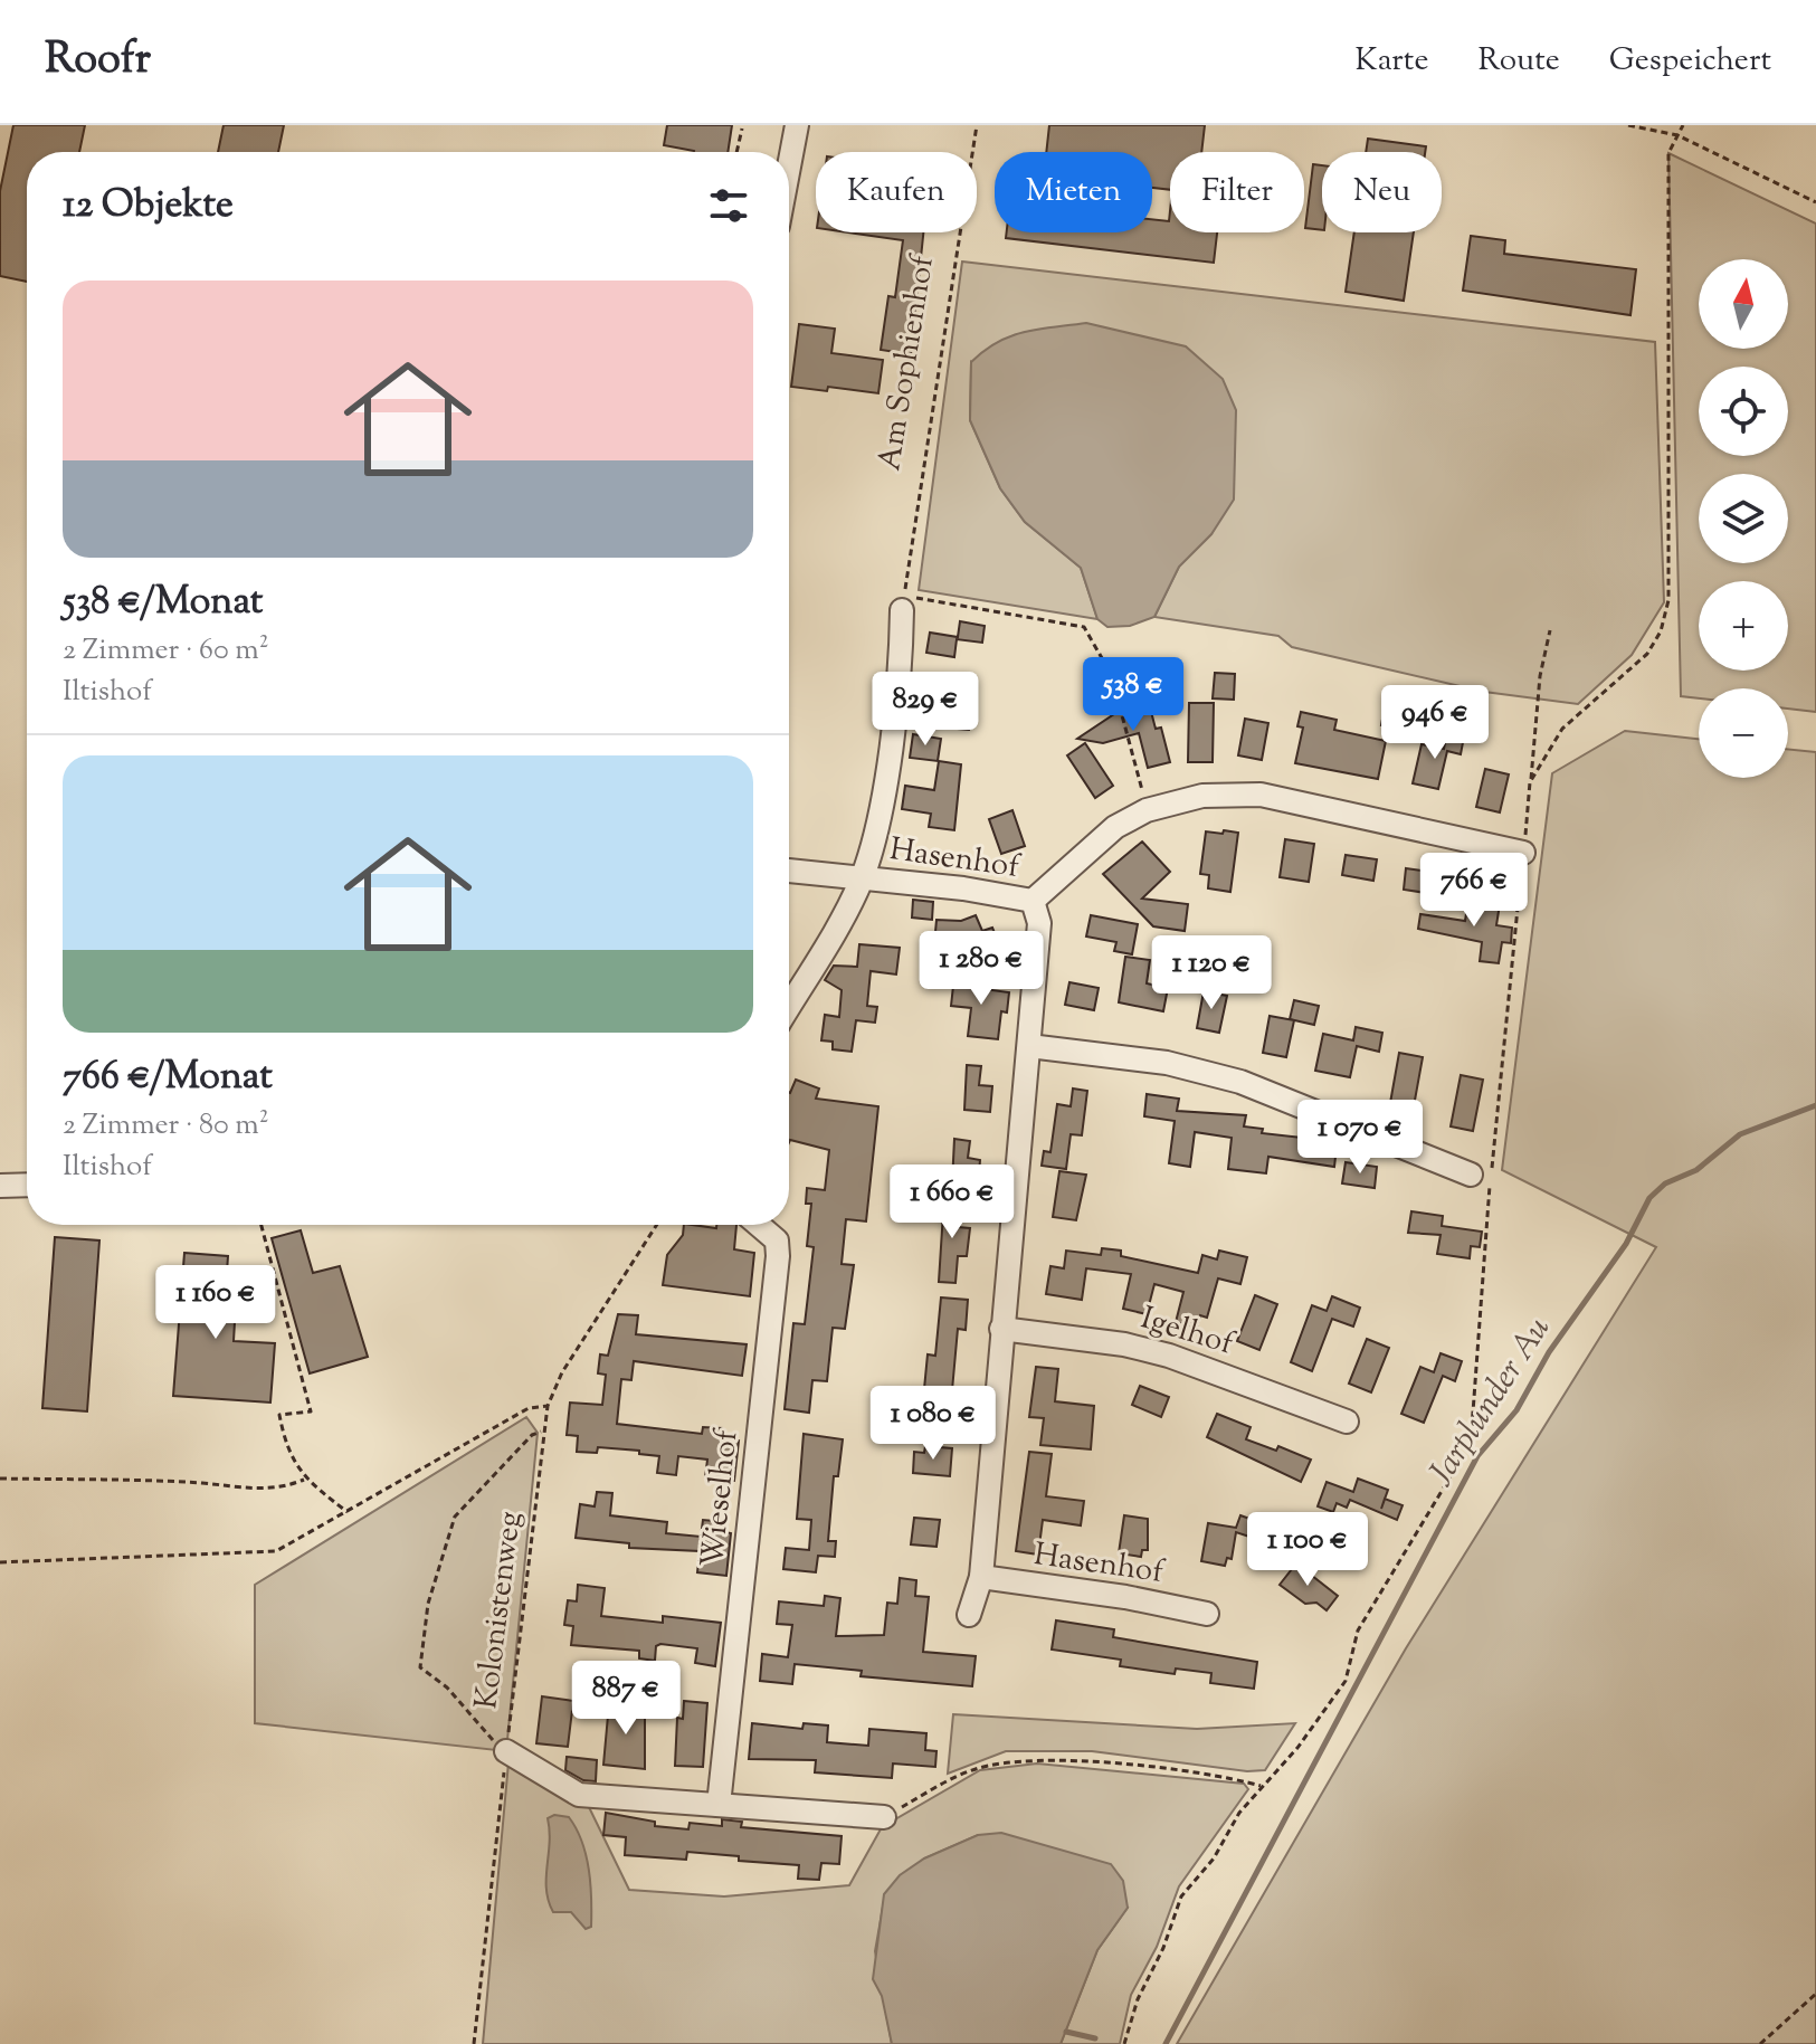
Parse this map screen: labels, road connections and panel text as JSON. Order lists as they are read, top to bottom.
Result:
{
  "streets": {
    "street": ["Hasenhof", "Igelhof", "Wieselhof"],
    "path": ["Am Sophienhof", "Kolonistenweg"]
  },
  "crossings": [
    ["Hasenhof", "Igelhof"]
  ],
  "water": ["Jarplunder Au"],
  "north": "top",
  "page": {
    "header": "Roofr",
    "nav": ["Karte", "Route", "Gespeichert"],
    "chip": [
      "Kaufen",
      "Mieten",
      "Filter",
      "Neu"
    ],
    "heading": "12 Objekte",
    "map_buttons": ["+", "−"],
    "list": [
      {
        "name": "538 €/Monat",
        "note": "2 Zimmer · 60 m² · Iltishof"
      },
      {
        "name": "766 €/Monat",
        "note": "2 Zimmer · 80 m² · Iltishof"
      }
    ],
    "price": [
      "538 €",
      "829 €",
      "946 €",
      "766 €",
      "1 280 €",
      "1 120 €",
      "1 070 €",
      "1 660 €",
      "1 160 €",
      "1 080 €",
      "1 100 €",
      "887 €"
    ]
  }
}
